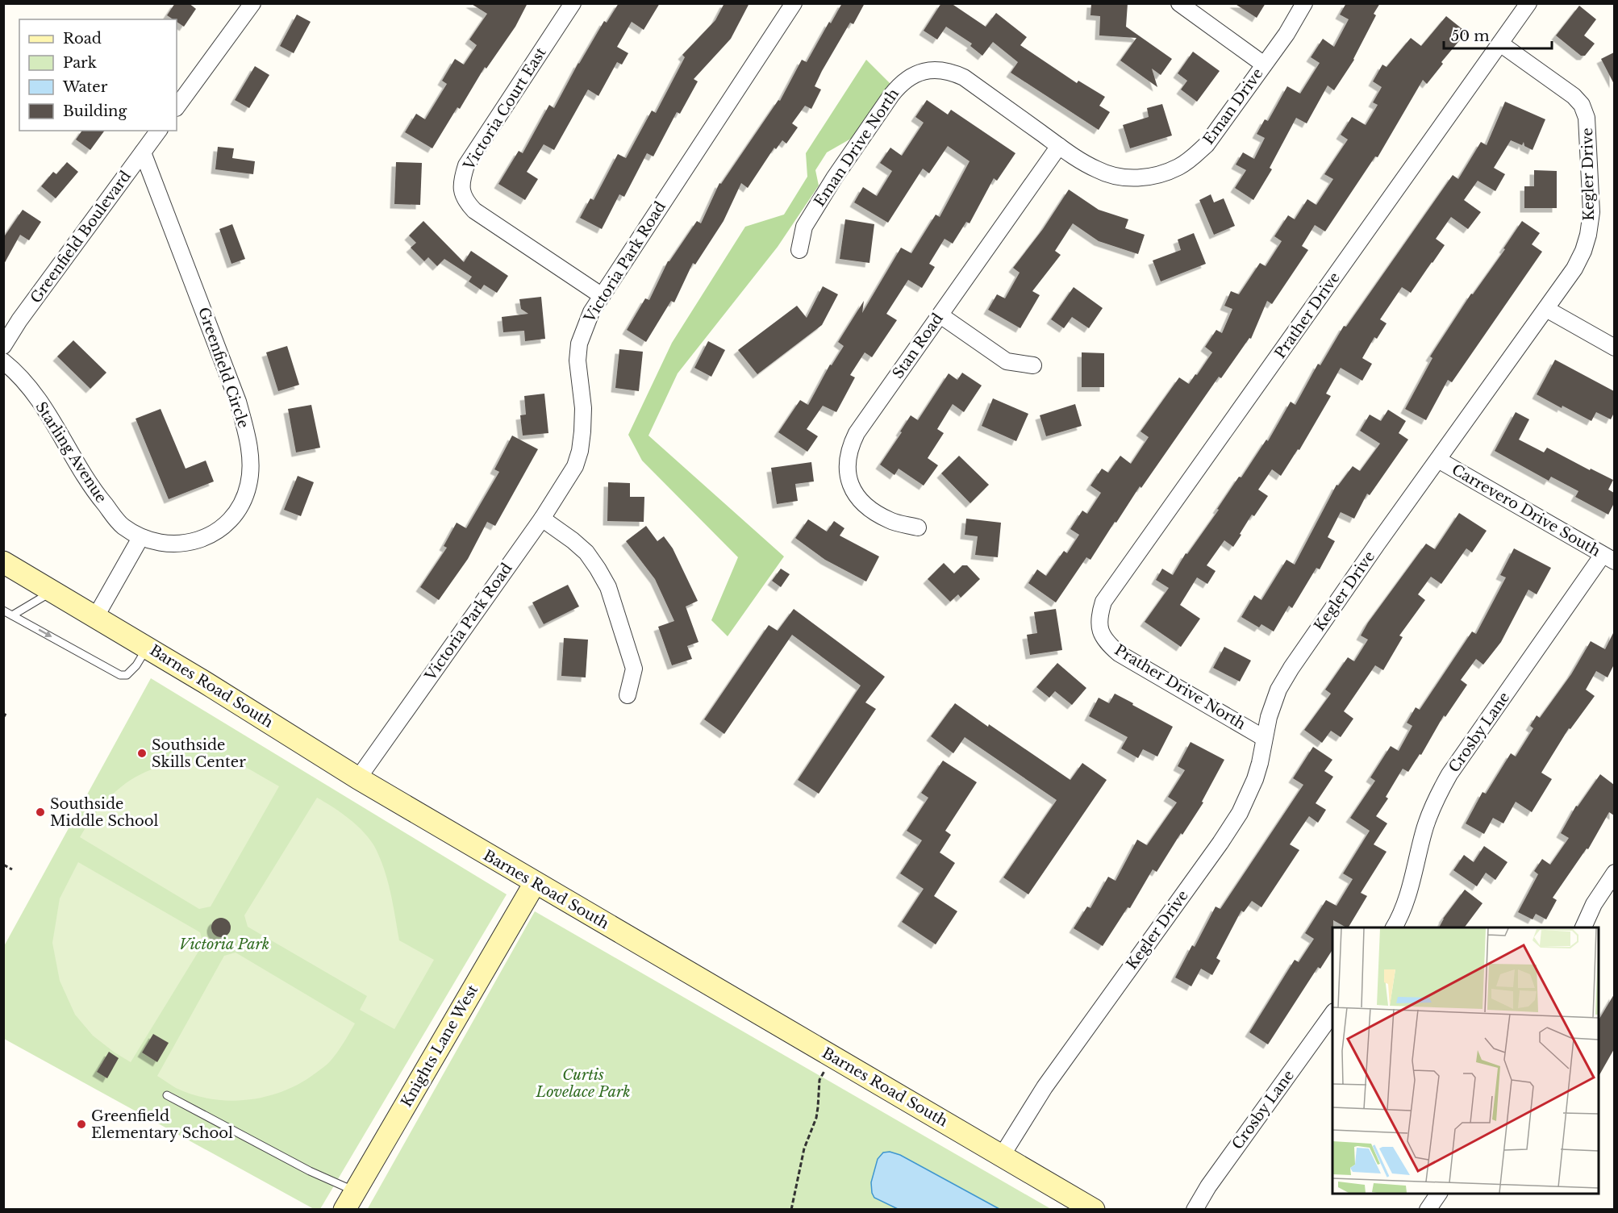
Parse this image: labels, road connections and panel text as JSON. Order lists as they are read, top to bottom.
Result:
{
  "streets": {
    "street": [
      "Eman Drive",
      "Victoria Court East",
      "Eman Drive North",
      "Kegler Drive",
      "Greenfield Boulevard",
      "Victoria Park Road",
      "Prather Drive",
      "Stan Road",
      "Greenfield Circle",
      "Starling Avenue",
      "Carrevero Drive South",
      "Barnes Road South",
      "Prather Drive North",
      "Crosby Lane",
      "Knights Lane West"
    ]
  },
  "crossings": [
    ["Eman Drive", "Eman Drive North"],
    ["Eman Drive", "Stan Road"],
    ["Victoria Court East", "Victoria Park Road"],
    ["Eman Drive North", "Stan Road"],
    ["Kegler Drive", "Prather Drive"],
    ["Kegler Drive", "Carrevero Drive South"],
    ["Kegler Drive", "Barnes Road South"],
    ["Kegler Drive", "Prather Drive North"],
    ["Greenfield Boulevard", "Greenfield Circle"],
    ["Victoria Park Road", "Barnes Road South"],
    ["Prather Drive", "Prather Drive North"],
    ["Greenfield Circle", "Starling Avenue"],
    ["Carrevero Drive South", "Crosby Lane"],
    ["Barnes Road South", "Knights Lane West"]
  ],
  "parks": ["Victoria Park", "Curtis Lovelace Park"],
  "places": ["Southside Skills Center", "Southside Middle School", "Greenfield Elementary School"],
  "legend": [
    "Road",
    "Park",
    "Water",
    "Building"
  ],
  "scale_bar": "50 m"
}
